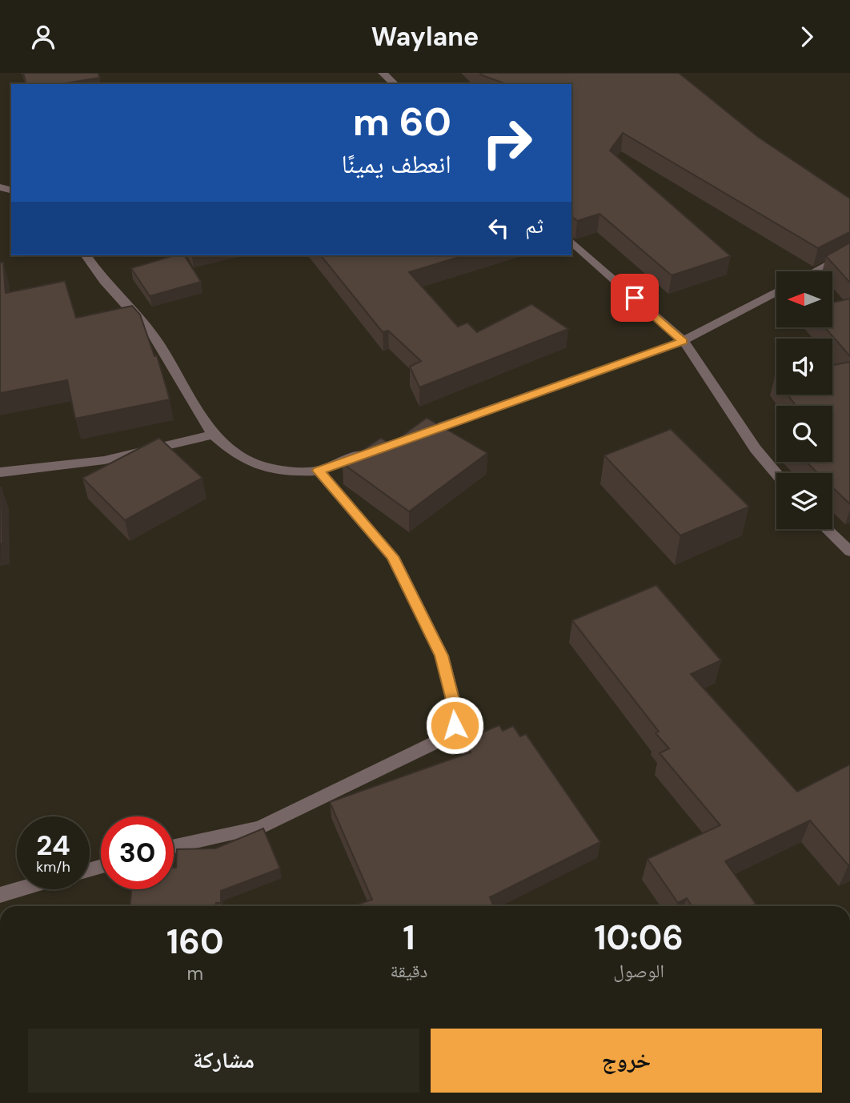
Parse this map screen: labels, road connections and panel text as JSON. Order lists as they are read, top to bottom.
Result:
{
  "north": "left",
  "page": {
    "header": "Waylane",
    "turn": ["60 m", "انعطف يمينًا"],
    "then": "ثم",
    "speed": "24 km/h",
    "limit": "30",
    "eta": [
      "10:06",
      "الوصول",
      "1",
      "دقيقة",
      "160",
      "m"
    ],
    "buttons": ["خروج", "مشاركة"]
  }
}
